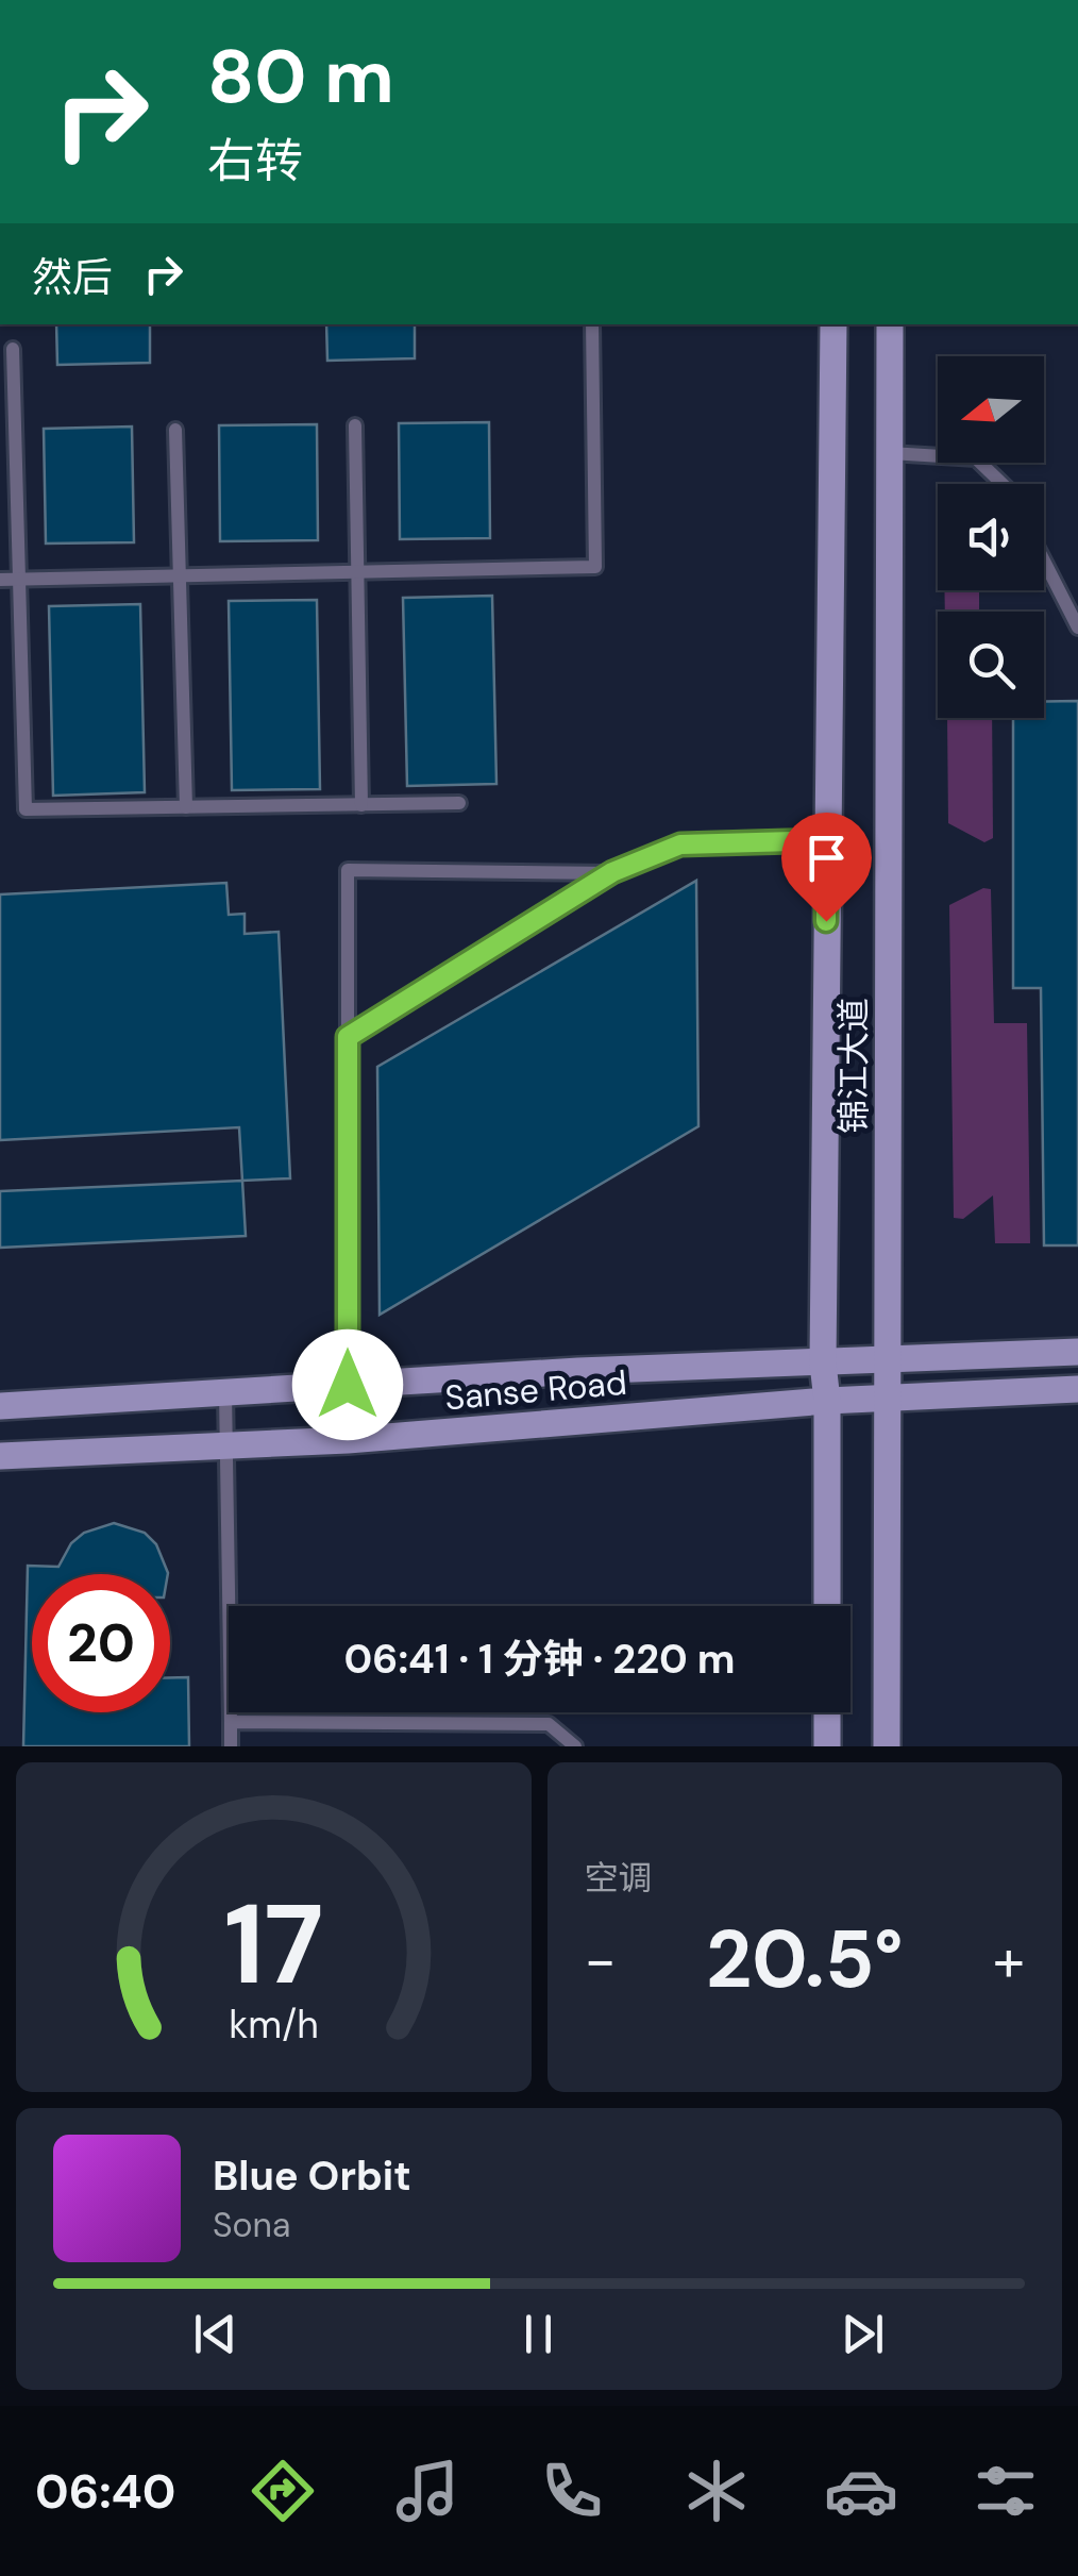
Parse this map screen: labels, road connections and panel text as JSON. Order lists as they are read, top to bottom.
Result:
{
  "streets": {
    "main road": ["锦江大道", "Sanse Road"]
  },
  "crossings": [
    ["锦江大道", "Sanse Road"]
  ],
  "north": "left",
  "page": {
    "turn": ["80 m", "右转"],
    "then": "然后",
    "limit": "20",
    "trip": "06:41 · 1 分钟 · 220 m",
    "tile": "空调",
    "heat": ["−", "20.5°", "+"],
    "song": ["Blue Orbit", "Sona"],
    "tabs": "06:40",
    "gauge": ["17", "km/h"]
  }
}
